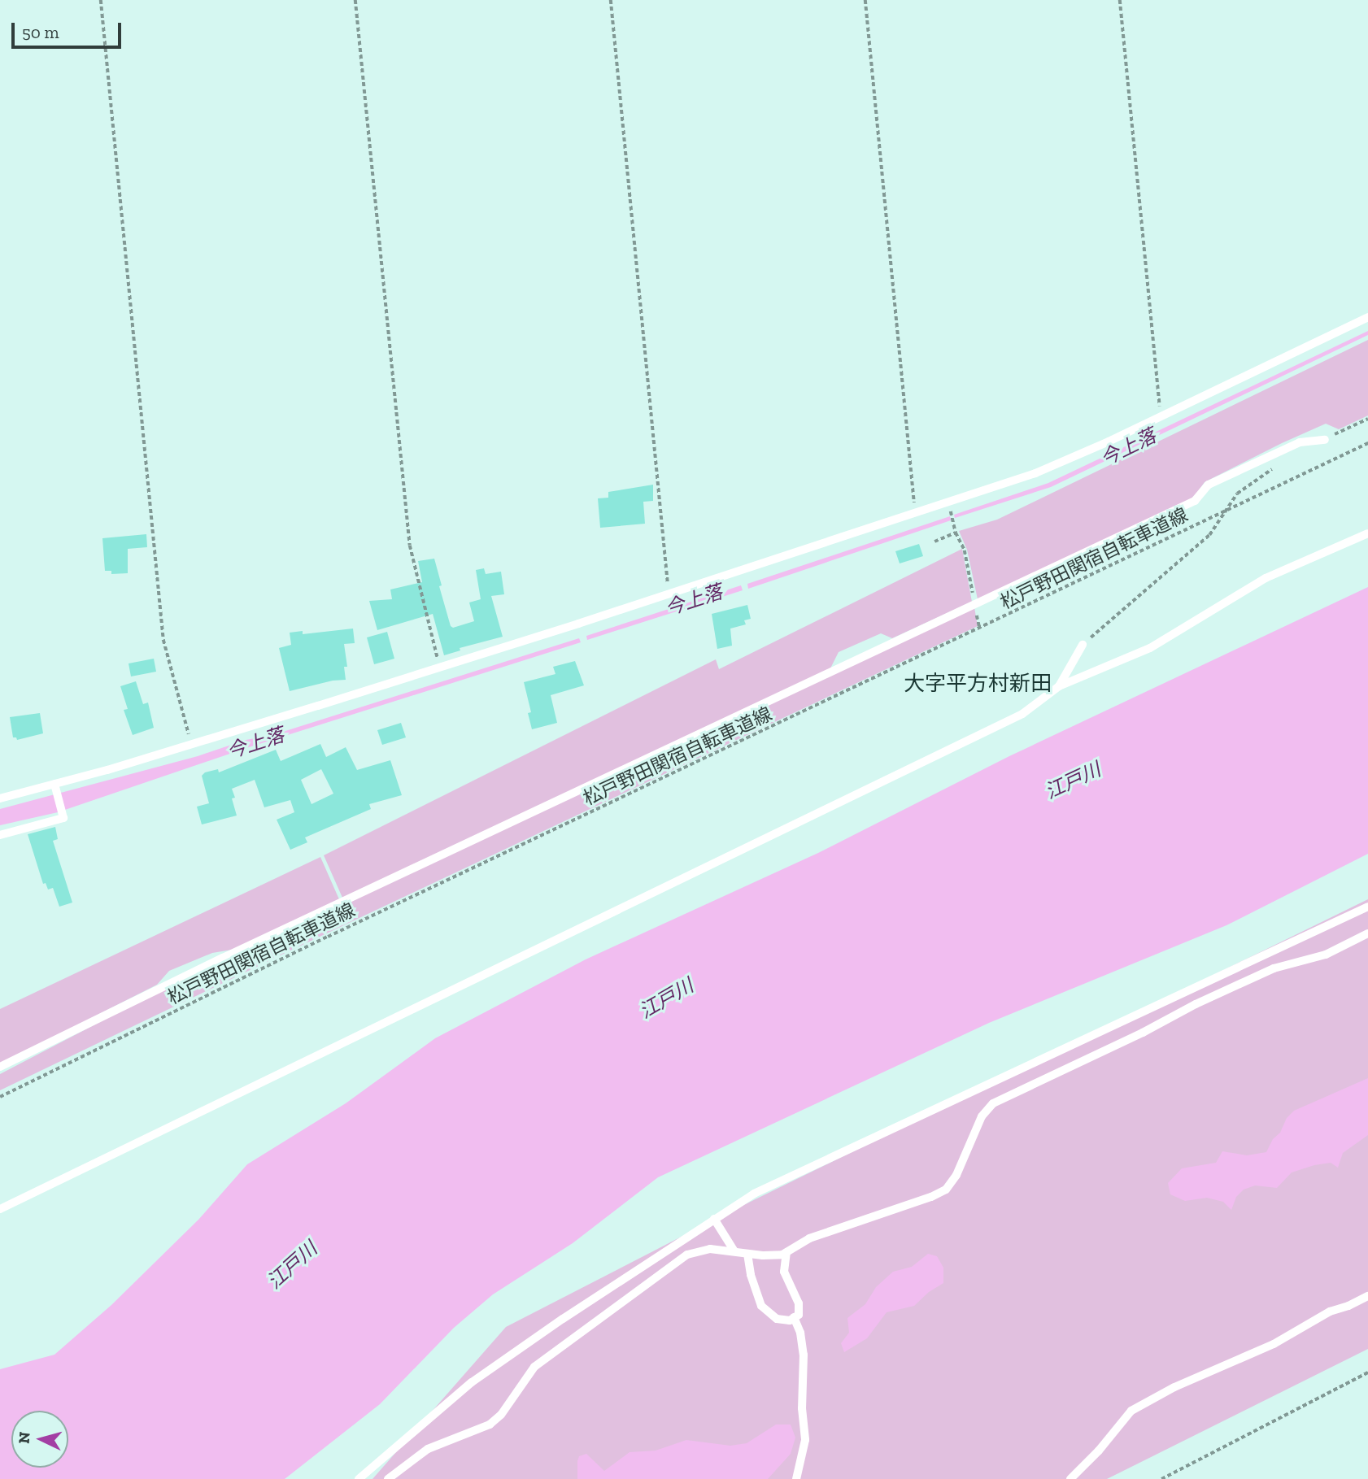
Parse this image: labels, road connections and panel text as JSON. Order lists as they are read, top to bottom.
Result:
{
  "streets": {
    "path": ["松戸野田関宿自転車道線"]
  },
  "districts": ["大字平方村新田"],
  "water": ["今上落", "江戸川"],
  "scale_bar": "50 m",
  "north": "left"
}
